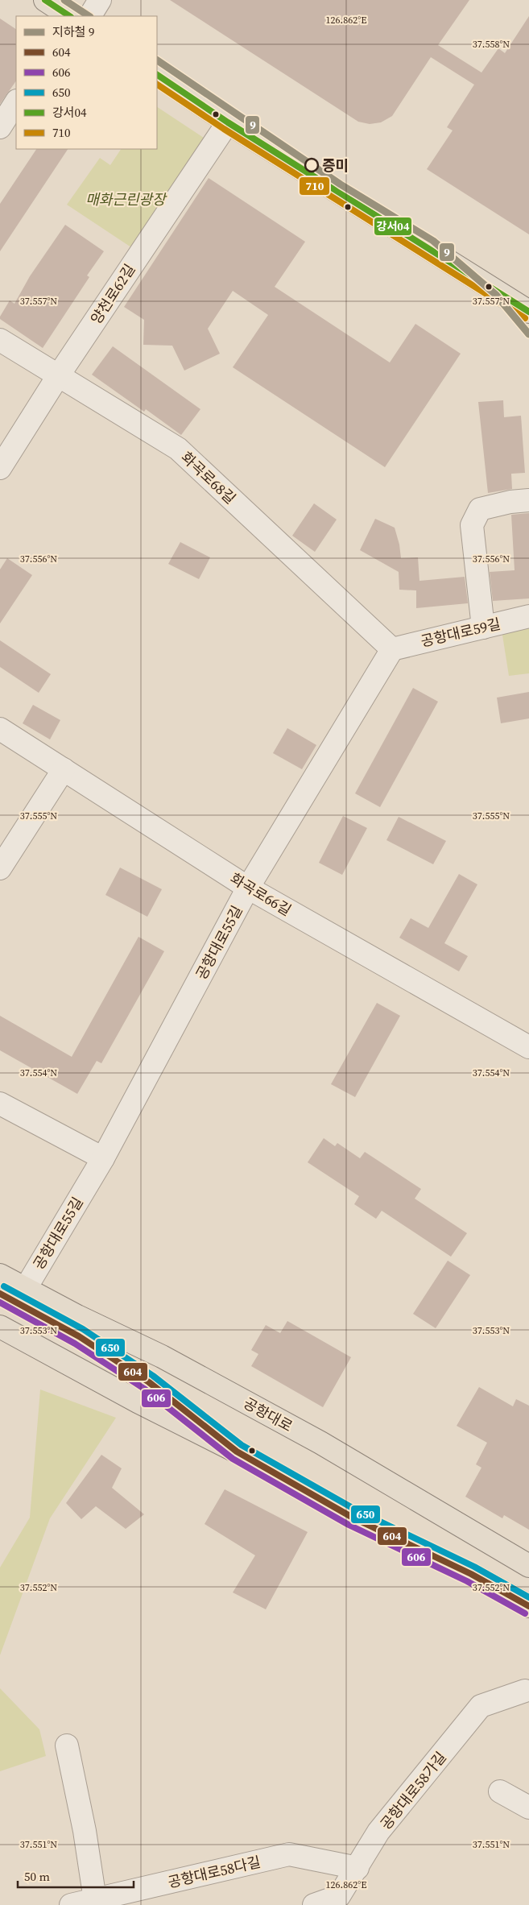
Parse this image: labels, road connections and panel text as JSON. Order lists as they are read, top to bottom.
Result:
{
  "streets": {
    "main road": ["공항대로"],
    "street": [
      "양천로62길",
      "화곡로68길",
      "공항대로59길",
      "화곡로66길",
      "공항대로55길",
      "공항대로58가길",
      "공항대로58다길"
    ]
  },
  "crossings": [
    ["양천로62길", "화곡로68길"],
    ["화곡로68길", "공항대로59길"],
    ["화곡로68길", "공항대로55길"],
    ["공항대로59길", "공항대로55길"],
    ["화곡로66길", "공항대로55길"],
    ["공항대로55길", "공항대로"],
    ["공항대로58가길", "공항대로58다길"]
  ],
  "parks": ["매화근린광장"],
  "places": ["증미"],
  "lines": [
    "metro line 9",
    "transit line 강서04",
    "transit line 710",
    "transit line 650",
    "transit line 604",
    "transit line 606"
  ],
  "legend": [
    "지하철 9",
    "604",
    "606",
    "650",
    "강서04",
    "710"
  ],
  "scale_bar": "50 m",
  "coordinates": [
    "126.862°E",
    "37.558°N",
    "37.557°N",
    "37.556°N",
    "37.555°N",
    "37.554°N",
    "37.553°N",
    "37.552°N",
    "37.551°N"
  ]
}
